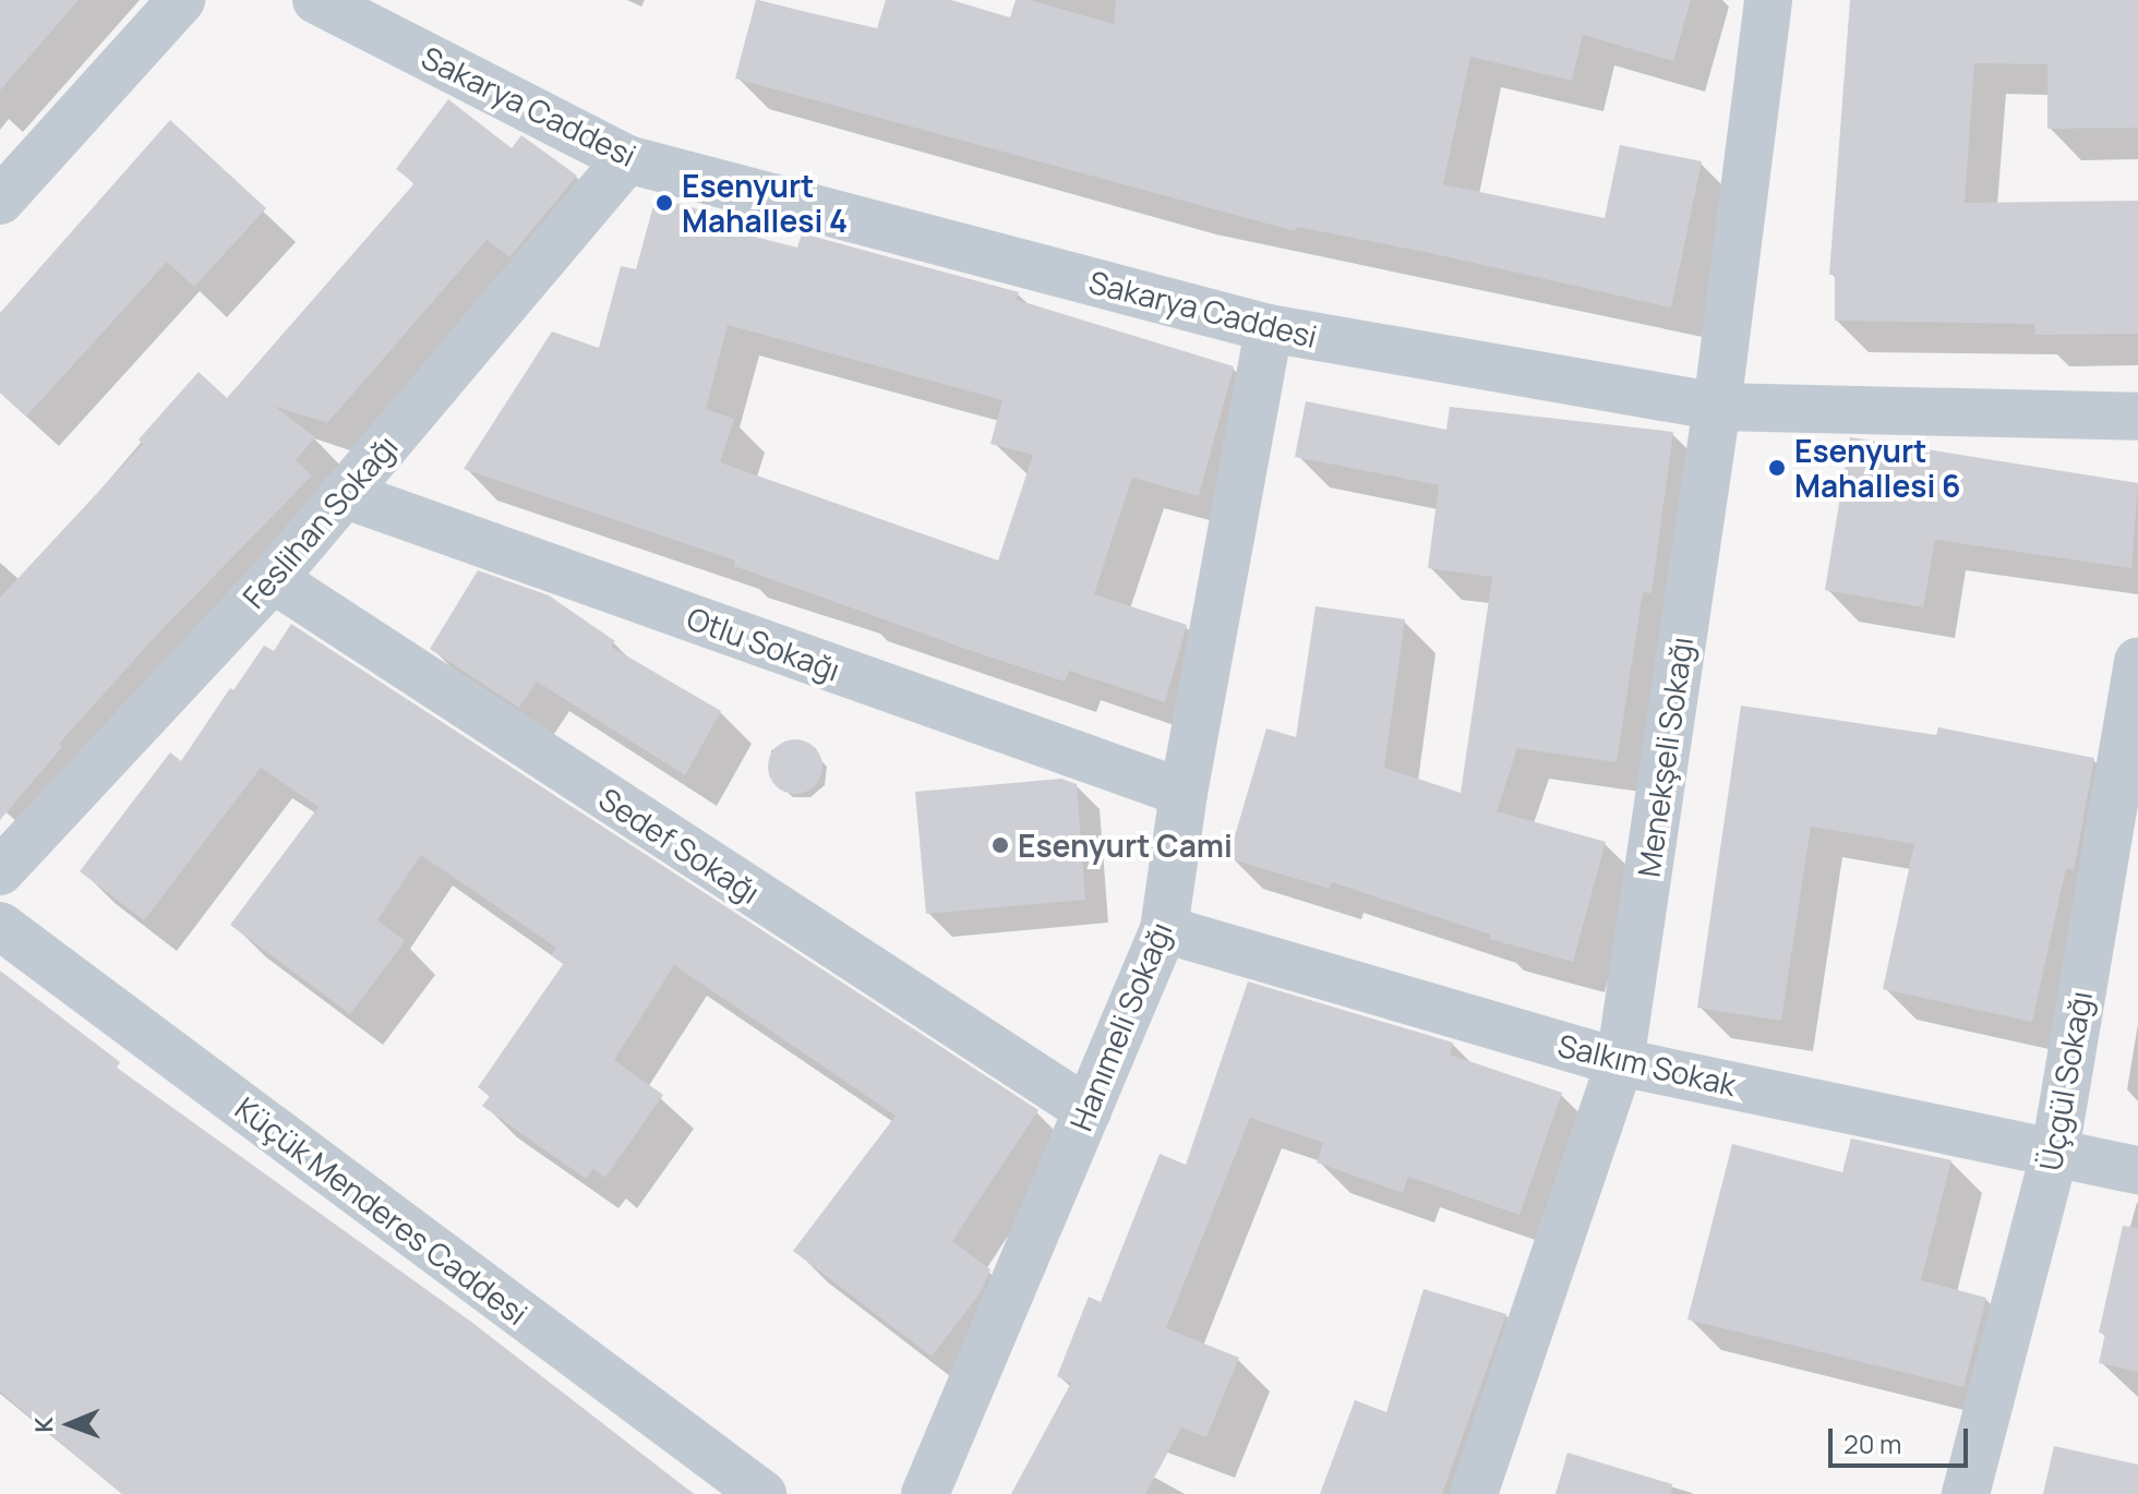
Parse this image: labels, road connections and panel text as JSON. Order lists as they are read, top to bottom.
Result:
{
  "streets": {
    "street": [
      "Sakarya Caddesi",
      "Feslihan Sokağı",
      "Otlu Sokağı",
      "Menekşeli Sokağı",
      "Sedef Sokağı",
      "Hanımeli Sokağı",
      "Salkım Sokak",
      "Üçgül Sokağı",
      "Küçük Menderes Caddesi"
    ]
  },
  "crossings": [
    ["Sakarya Caddesi", "Feslihan Sokağı"],
    ["Sakarya Caddesi", "Menekşeli Sokağı"],
    ["Sakarya Caddesi", "Hanımeli Sokağı"],
    ["Feslihan Sokağı", "Otlu Sokağı"],
    ["Feslihan Sokağı", "Sedef Sokağı"],
    ["Otlu Sokağı", "Hanımeli Sokağı"],
    ["Menekşeli Sokağı", "Salkım Sokak"],
    ["Sedef Sokağı", "Hanımeli Sokağı"],
    ["Hanımeli Sokağı", "Salkım Sokak"],
    ["Salkım Sokak", "Üçgül Sokağı"]
  ],
  "places": ["Esenyurt Mahallesi 4", "Esenyurt Mahallesi 6", "Esenyurt Cami"],
  "scale_bar": "20 m",
  "north": "left"
}
